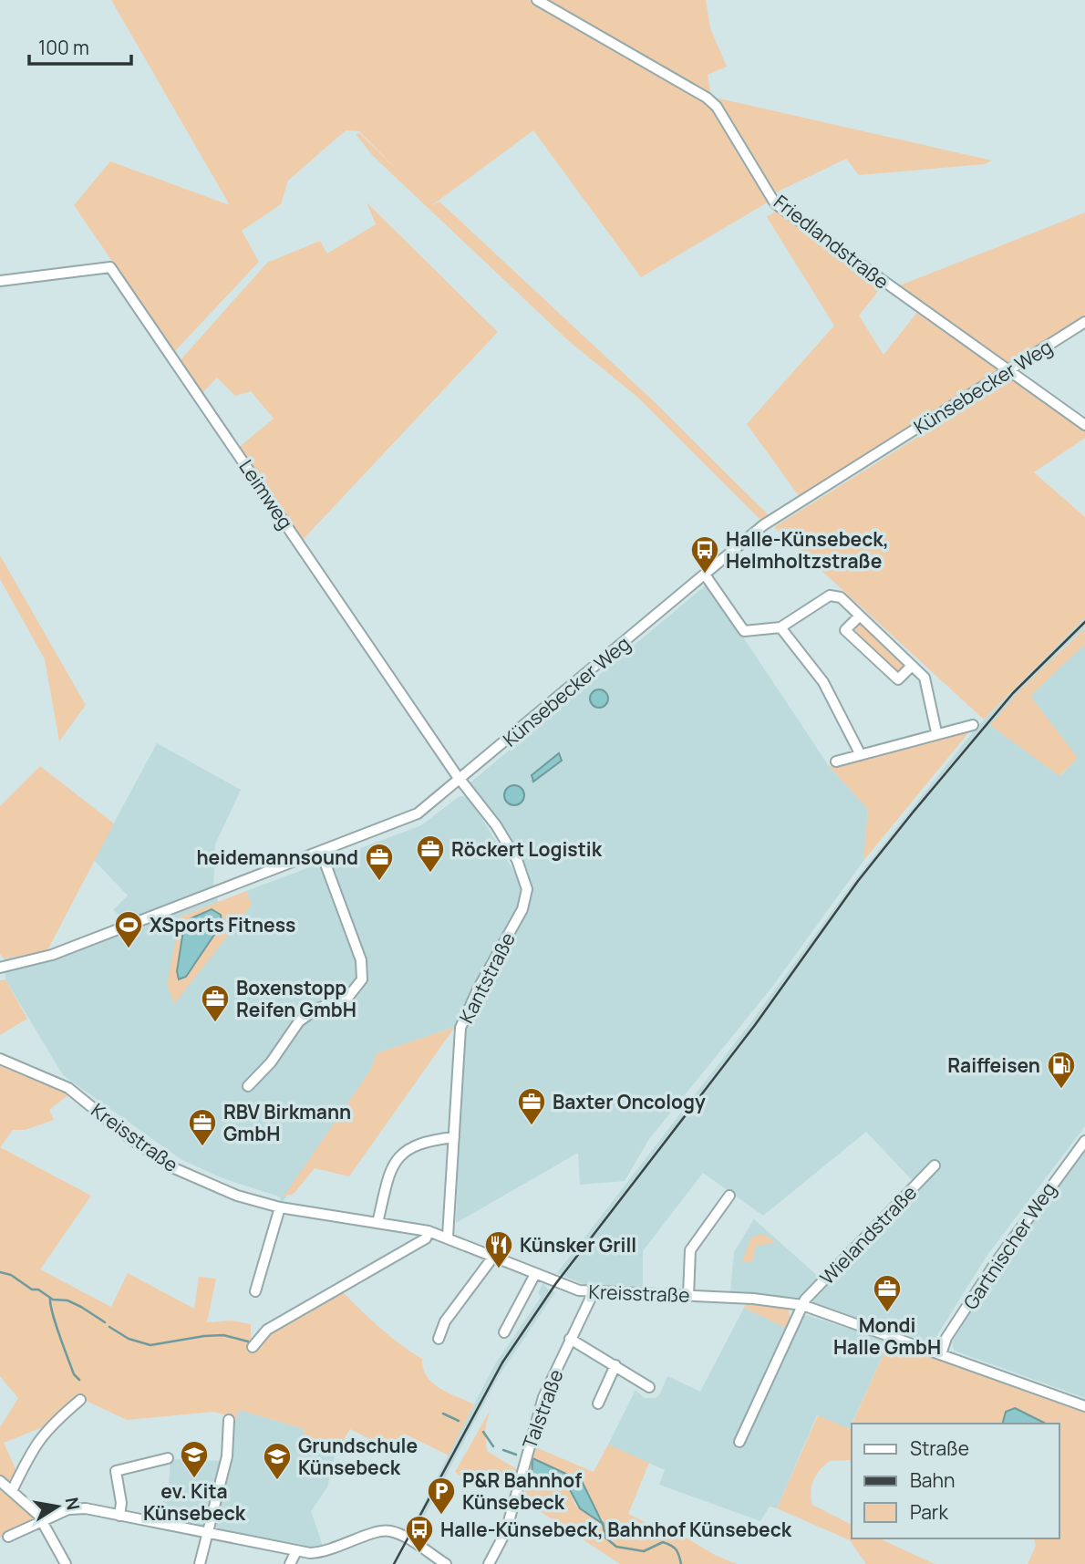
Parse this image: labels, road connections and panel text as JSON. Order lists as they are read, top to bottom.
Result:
{
  "streets": {
    "street": [
      "Friedlandstraße",
      "Künsebecker Weg",
      "Leimweg",
      "Kantstraße",
      "Kreisstraße",
      "Wielandstraße",
      "Gartnischer Weg",
      "Talstraße"
    ]
  },
  "crossings": [
    ["Friedlandstraße", "Künsebecker Weg"],
    ["Künsebecker Weg", "Leimweg"],
    ["Künsebecker Weg", "Kantstraße"],
    ["Leimweg", "Kantstraße"],
    ["Kantstraße", "Kreisstraße"],
    ["Kreisstraße", "Wielandstraße"],
    ["Kreisstraße", "Gartnischer Weg"],
    ["Kreisstraße", "Talstraße"]
  ],
  "places": {
    "bus stop": ["Halle-Künsebeck, Helmholtzstraße", "Halle-Künsebeck, Bahnhof Künsebeck"],
    "office": [
      "Röckert Logistik",
      "heidemannsound",
      "Boxenstopp Reifen GmbH",
      "Baxter Oncology",
      "RBV Birkmann GmbH",
      "Mondi Halle GmbH"
    ],
    "sports": ["XSports Fitness"],
    "fuel station": ["Raiffeisen"],
    "restaurant": ["Künsker Grill"],
    "school or university": ["ev. Kita Künsebeck", "Grundschule Künsebeck"],
    "parking": ["P&R Bahnhof Künsebeck"]
  },
  "legend": ["Straße", "Bahn", "Park"],
  "scale_bar": "100 m",
  "north": "right"
}
